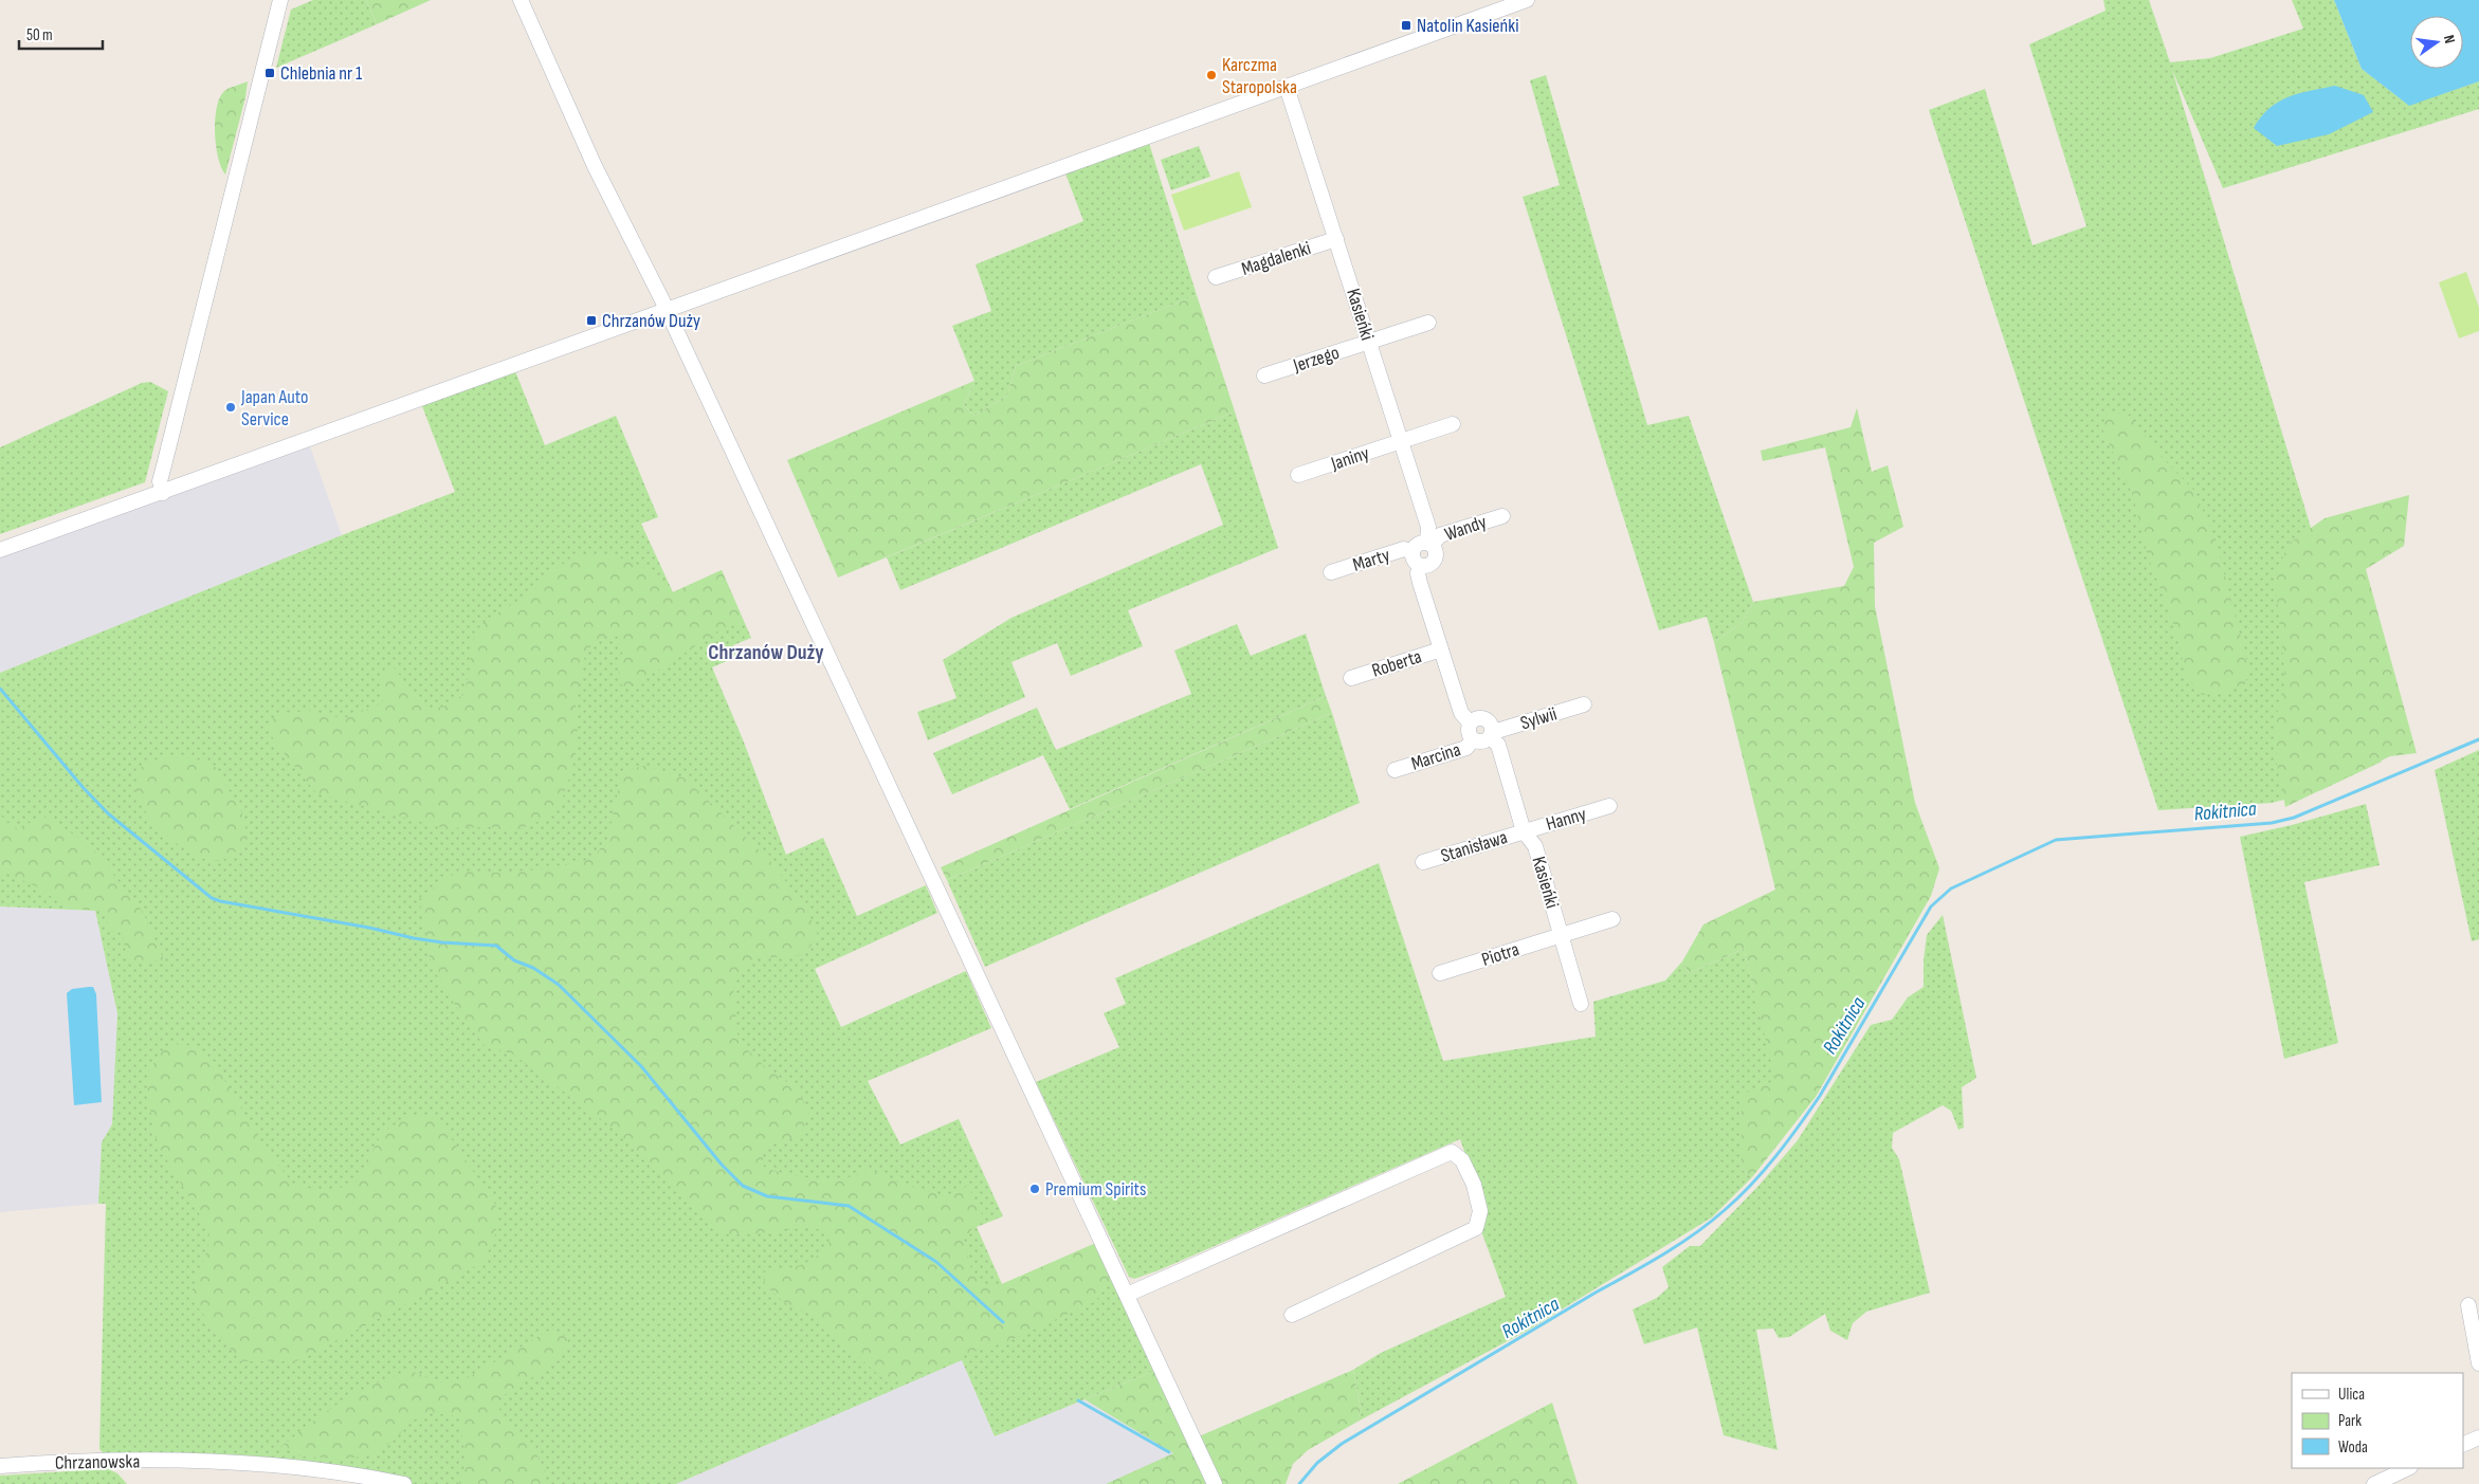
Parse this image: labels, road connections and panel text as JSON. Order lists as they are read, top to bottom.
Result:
{
  "streets": {
    "street": [
      "Magdalenki",
      "Kasieńki",
      "Jerzego",
      "Janiny",
      "Wandy",
      "Marty",
      "Roberta",
      "Sylwii",
      "Marcina",
      "Hanny",
      "Stanisława",
      "Piotra",
      "Chrzanowska"
    ]
  },
  "crossings": [
    ["Magdalenki", "Kasieńki"],
    ["Kasieńki", "Jerzego"],
    ["Kasieńki", "Janiny"],
    ["Kasieńki", "Wandy"],
    ["Kasieńki", "Marty"],
    ["Kasieńki", "Sylwii"],
    ["Kasieńki", "Marcina"],
    ["Kasieńki", "Hanny"],
    ["Kasieńki", "Stanisława"],
    ["Kasieńki", "Piotra"],
    ["Wandy", "Marty"],
    ["Sylwii", "Marcina"],
    ["Hanny", "Stanisława"]
  ],
  "districts": ["Chrzanów Duży"],
  "water": ["Rokitnica"],
  "places": {
    "transit": ["Natolin Kasieńki", "Chlebnia nr 1", "Chrzanów Duży"],
    "other": ["Karczma Staropolska", "Japan Auto Service", "Premium Spirits"]
  },
  "legend": ["Ulica", "Park", "Woda"],
  "scale_bar": "50 m",
  "north": "right"
}
